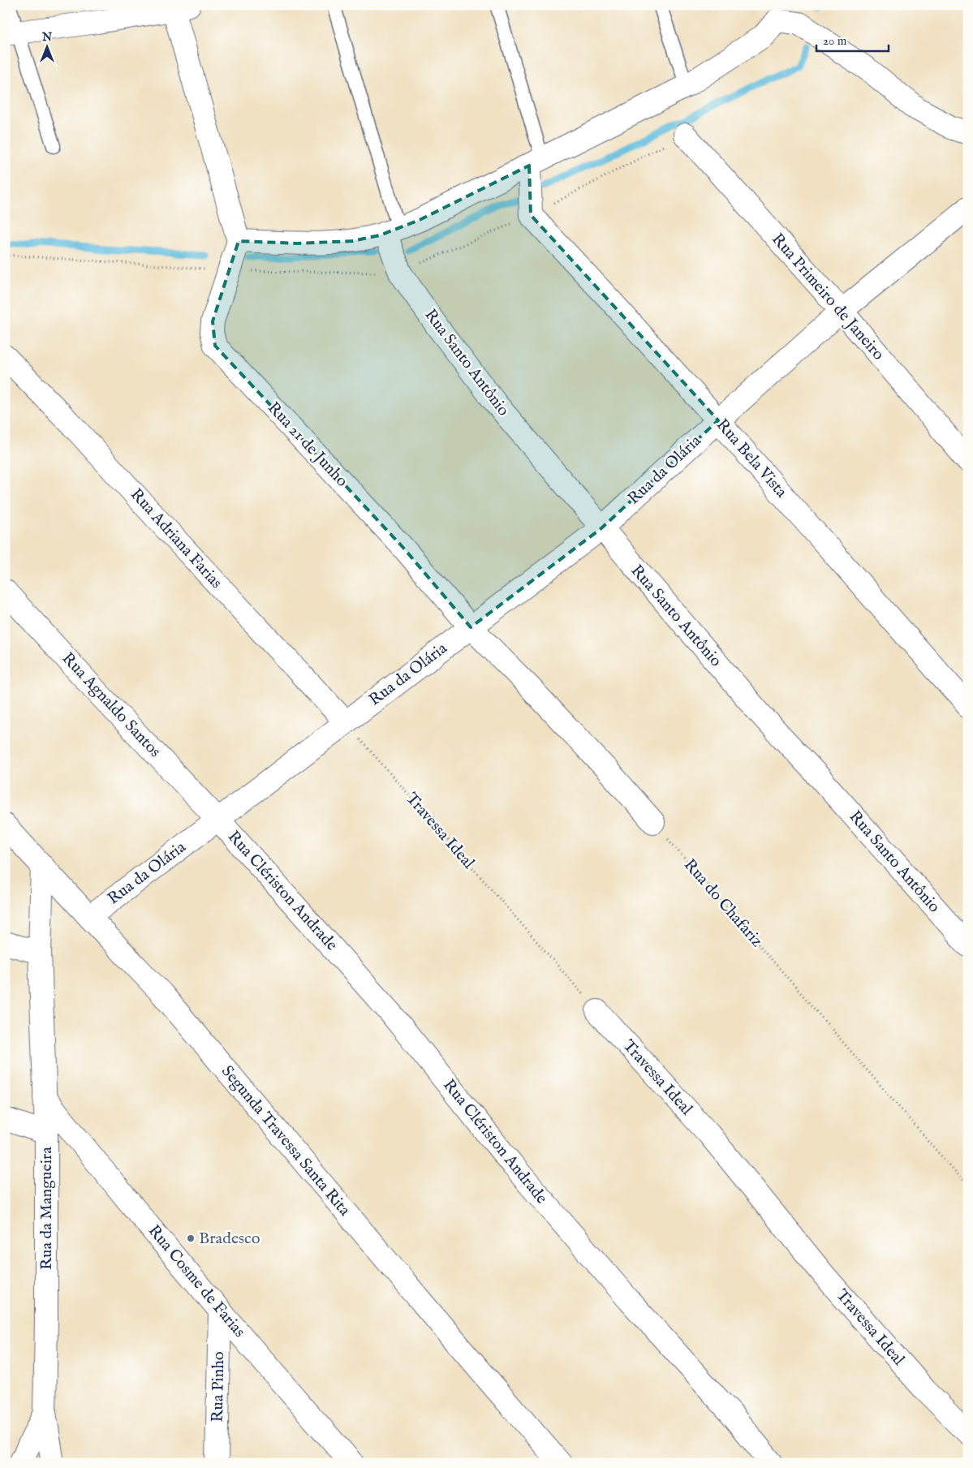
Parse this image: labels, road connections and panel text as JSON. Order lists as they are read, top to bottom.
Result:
{
  "streets": {
    "street": [
      "Rua Primeiro de Janeiro",
      "Rua Santo Antônio",
      "Rua 21 de Junho",
      "Rua Bela Vista",
      "Rua da Olária",
      "Rua Adriana Farias",
      "Rua Agnaldo Santos",
      "Travessa Ideal",
      "Rua Clériston Andrade",
      "Segunda Travessa Santa Rita",
      "Rua da Mangueira",
      "Rua Cosme de Farias",
      "Rua Pinho"
    ],
    "path": ["Rua do Chafariz"]
  },
  "crossings": [
    ["Rua Primeiro de Janeiro", "Rua da Olária"],
    ["Rua Santo Antônio", "Rua da Olária"],
    ["Rua 21 de Junho", "Rua da Olária"],
    ["Rua Bela Vista", "Rua da Olária"],
    ["Rua da Olária", "Rua Adriana Farias"],
    ["Rua da Olária", "Rua Agnaldo Santos"],
    ["Rua da Olária", "Travessa Ideal"],
    ["Rua da Olária", "Rua Clériston Andrade"],
    ["Rua da Olária", "Segunda Travessa Santa Rita"],
    ["Rua Adriana Farias", "Travessa Ideal"],
    ["Rua Agnaldo Santos", "Rua Clériston Andrade"],
    ["Segunda Travessa Santa Rita", "Rua da Mangueira"],
    ["Rua da Mangueira", "Rua Cosme de Farias"],
    ["Rua Cosme de Farias", "Rua Pinho"]
  ],
  "places": ["Bradesco"],
  "scale_bar": "20 m",
  "north": "top"
}
